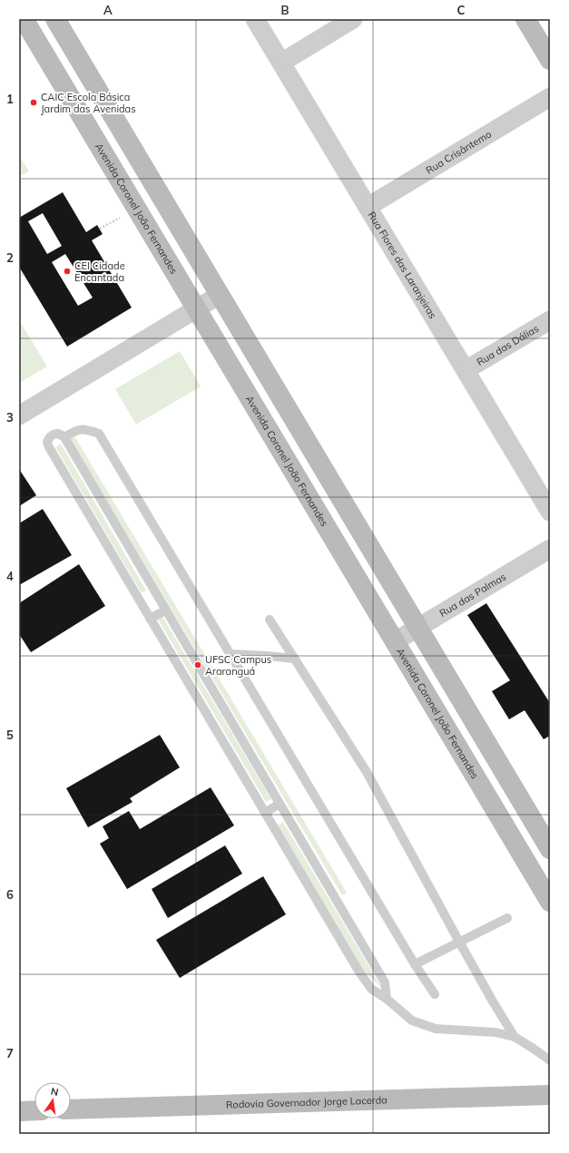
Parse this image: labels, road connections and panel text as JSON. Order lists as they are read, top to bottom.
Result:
{
  "streets": {
    "street": [
      "Rua Crisântemo",
      "Avenida Coronel João Fernandes",
      "Rua Flores das Laranjeiras",
      "Rua das Dálias",
      "Rua das Palmas",
      "Rodovia Governador Jorge Lacerda"
    ]
  },
  "crossings": [
    ["Rua Crisântemo", "Rua Flores das Laranjeiras"],
    ["Avenida Coronel João Fernandes", "Rua das Palmas"],
    ["Rua Flores das Laranjeiras", "Rua das Dálias"]
  ],
  "places": ["CAIC Escola Básica Jardim das Avenidas", "CEI Cidade Encantada", "UFSC Campus Araranguá"],
  "north": "top",
  "grid": {
    "columns": ["A", "B", "C"],
    "rows": [
      "1",
      "2",
      "3",
      "4",
      "5",
      "6",
      "7"
    ]
  }
}
